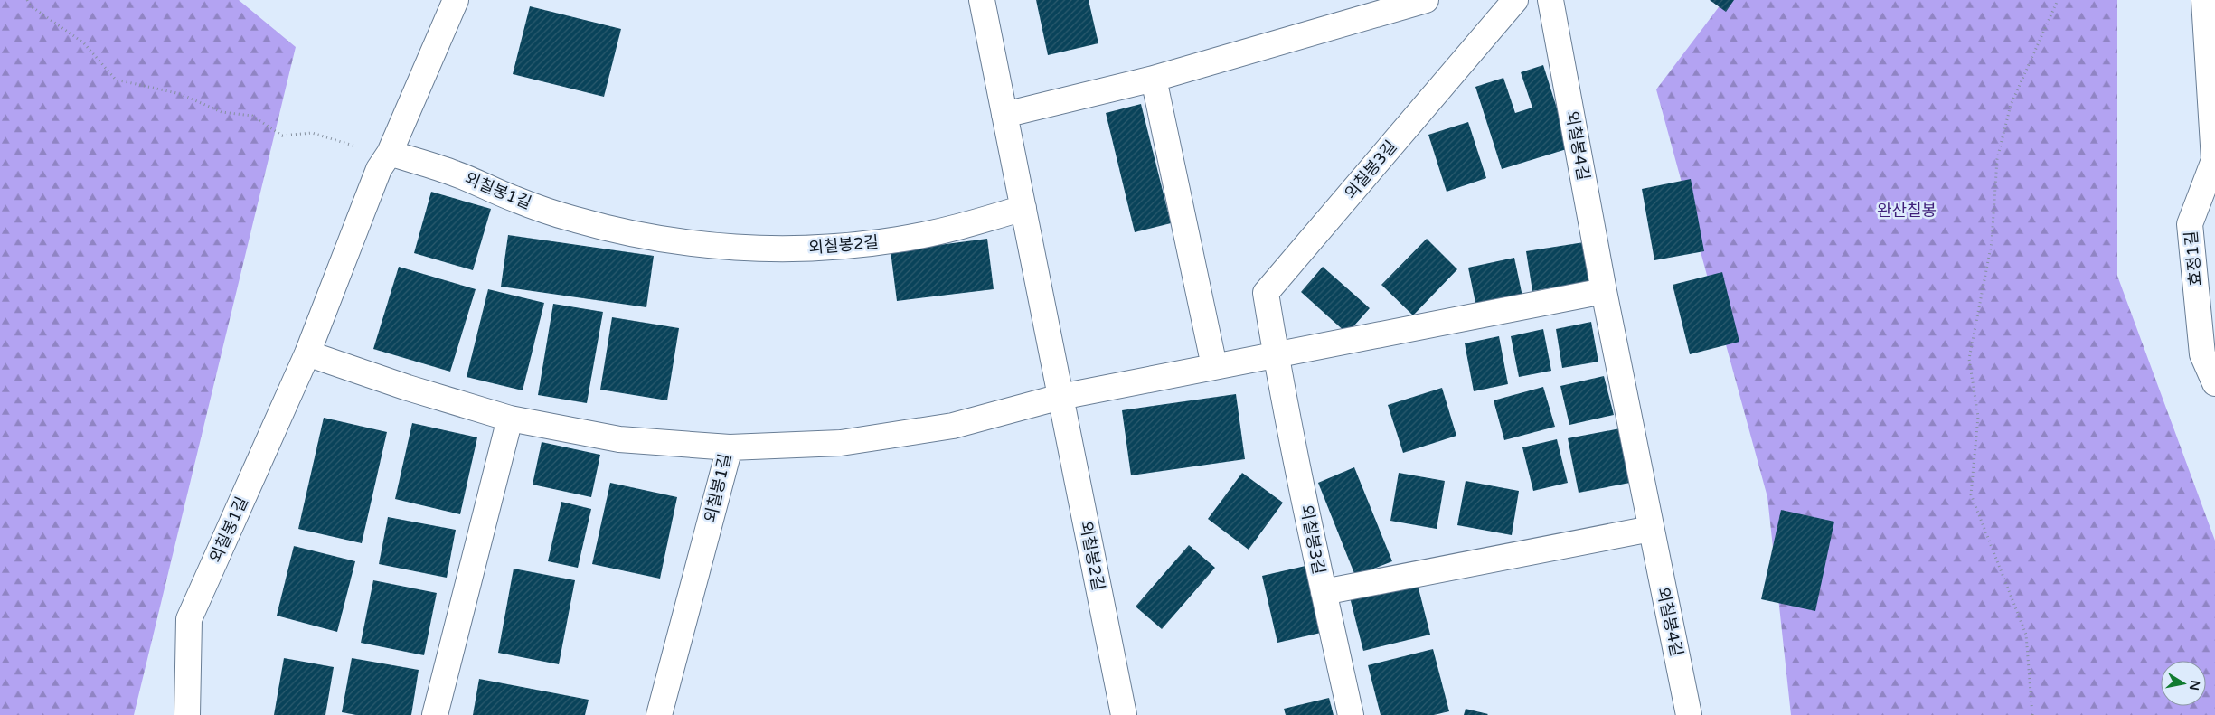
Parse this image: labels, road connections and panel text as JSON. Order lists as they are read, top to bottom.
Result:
{
  "streets": {
    "street": [
      "외칠봉4길",
      "외칠봉3길",
      "외칠봉1길",
      "외칠봉2길",
      "효정1길"
    ]
  },
  "crossings": [
    ["외칠봉4길", "외칠봉3길"],
    ["외칠봉1길", "외칠봉2길"]
  ],
  "parks": ["완산칠봉"],
  "north": "right"
}
